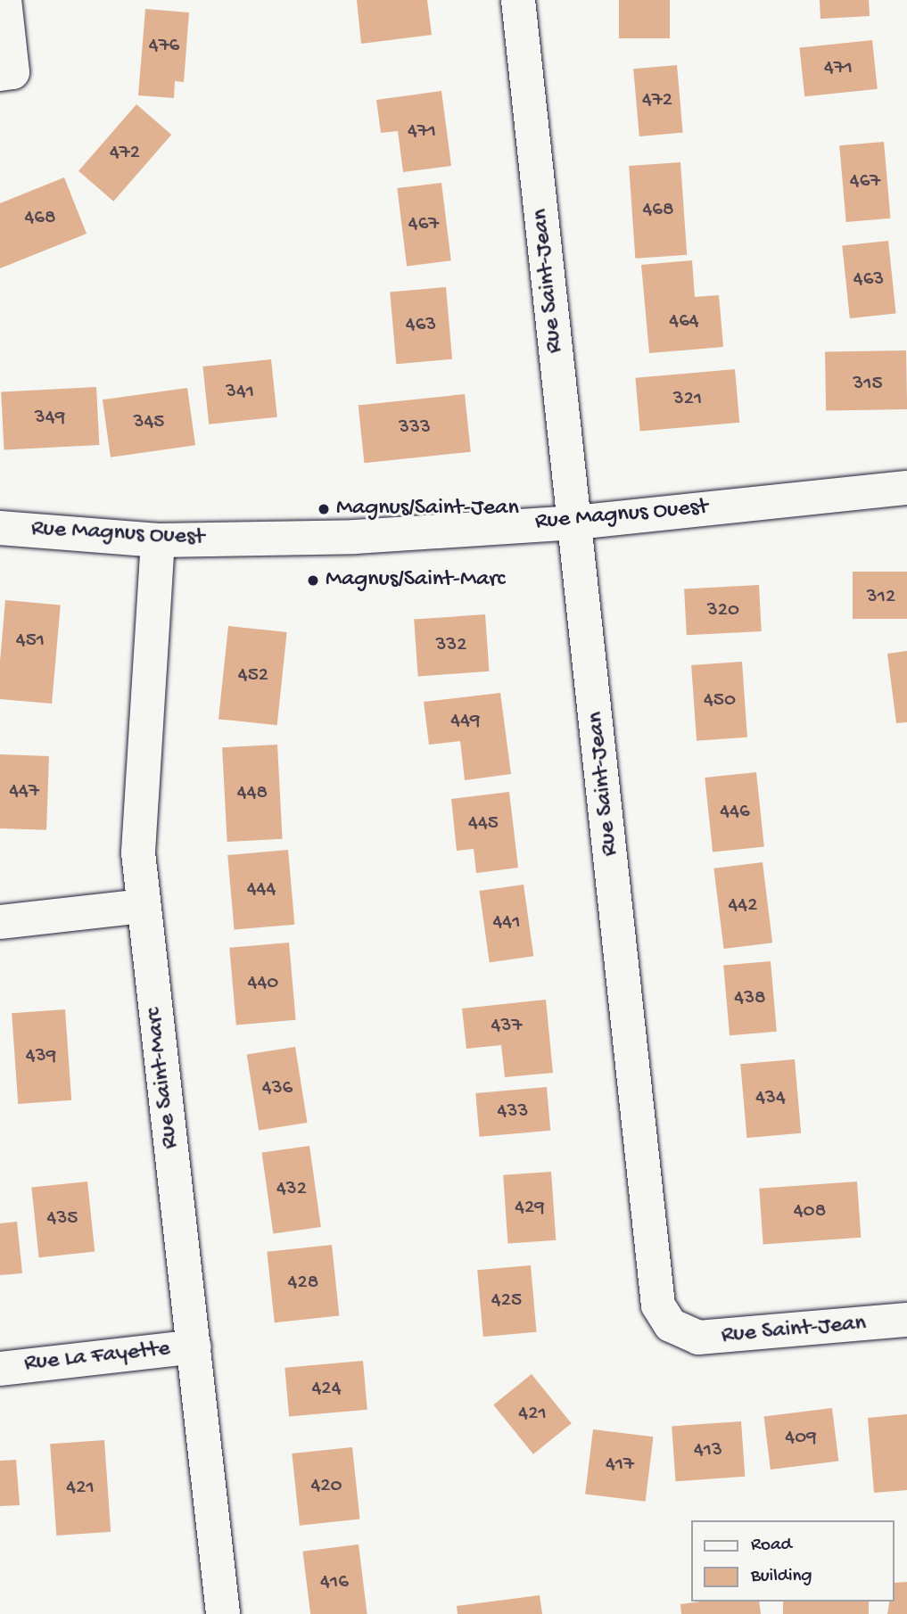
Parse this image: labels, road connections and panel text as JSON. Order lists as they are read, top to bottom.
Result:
{
  "streets": {
    "street": [
      "Rue Saint-Jean",
      "Rue Magnus Ouest",
      "Rue Saint-Marc",
      "Rue La Fayette"
    ]
  },
  "crossings": [
    ["Rue Saint-Jean", "Rue Magnus Ouest"],
    ["Rue Magnus Ouest", "Rue Saint-Marc"],
    ["Rue Saint-Marc", "Rue La Fayette"]
  ],
  "places": ["Magnus/Saint-Jean", "Magnus/Saint-Marc"],
  "house_numbers": [
    "476",
    "471",
    "472",
    "471",
    "472",
    "467",
    "468",
    "468",
    "467",
    "463",
    "464",
    "463",
    "315",
    "341",
    "321",
    "349",
    "345",
    "333",
    "312",
    "320",
    "451",
    "332",
    "452",
    "450",
    "449",
    "447",
    "448",
    "446",
    "445",
    "444",
    "442",
    "441",
    "440",
    "438",
    "437",
    "439",
    "436",
    "434",
    "433",
    "432",
    "429",
    "408",
    "435",
    "428",
    "425",
    "424",
    "421",
    "409",
    "413",
    "417",
    "420",
    "421",
    "416"
  ],
  "legend": ["Road", "Building"]
}
